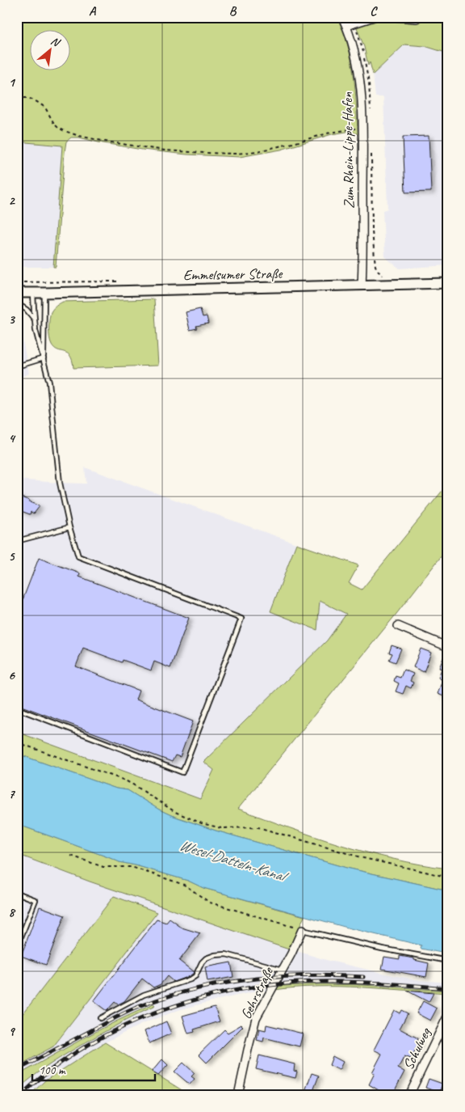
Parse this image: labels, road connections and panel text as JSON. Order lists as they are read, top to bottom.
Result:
{
  "streets": {
    "street": [
      "Zum Rhein-Lippe-Hafen",
      "Emmelsumer Straße",
      "Gehrstraße",
      "Schulweg"
    ]
  },
  "crossings": [
    ["Zum Rhein-Lippe-Hafen", "Emmelsumer Straße"]
  ],
  "water": ["Wesel-Datteln-Kanal"],
  "scale_bar": "100 m",
  "north": "top right",
  "grid": {
    "columns": ["A", "B", "C"],
    "rows": [
      "1",
      "2",
      "3",
      "4",
      "5",
      "6",
      "7",
      "8",
      "9"
    ]
  }
}
